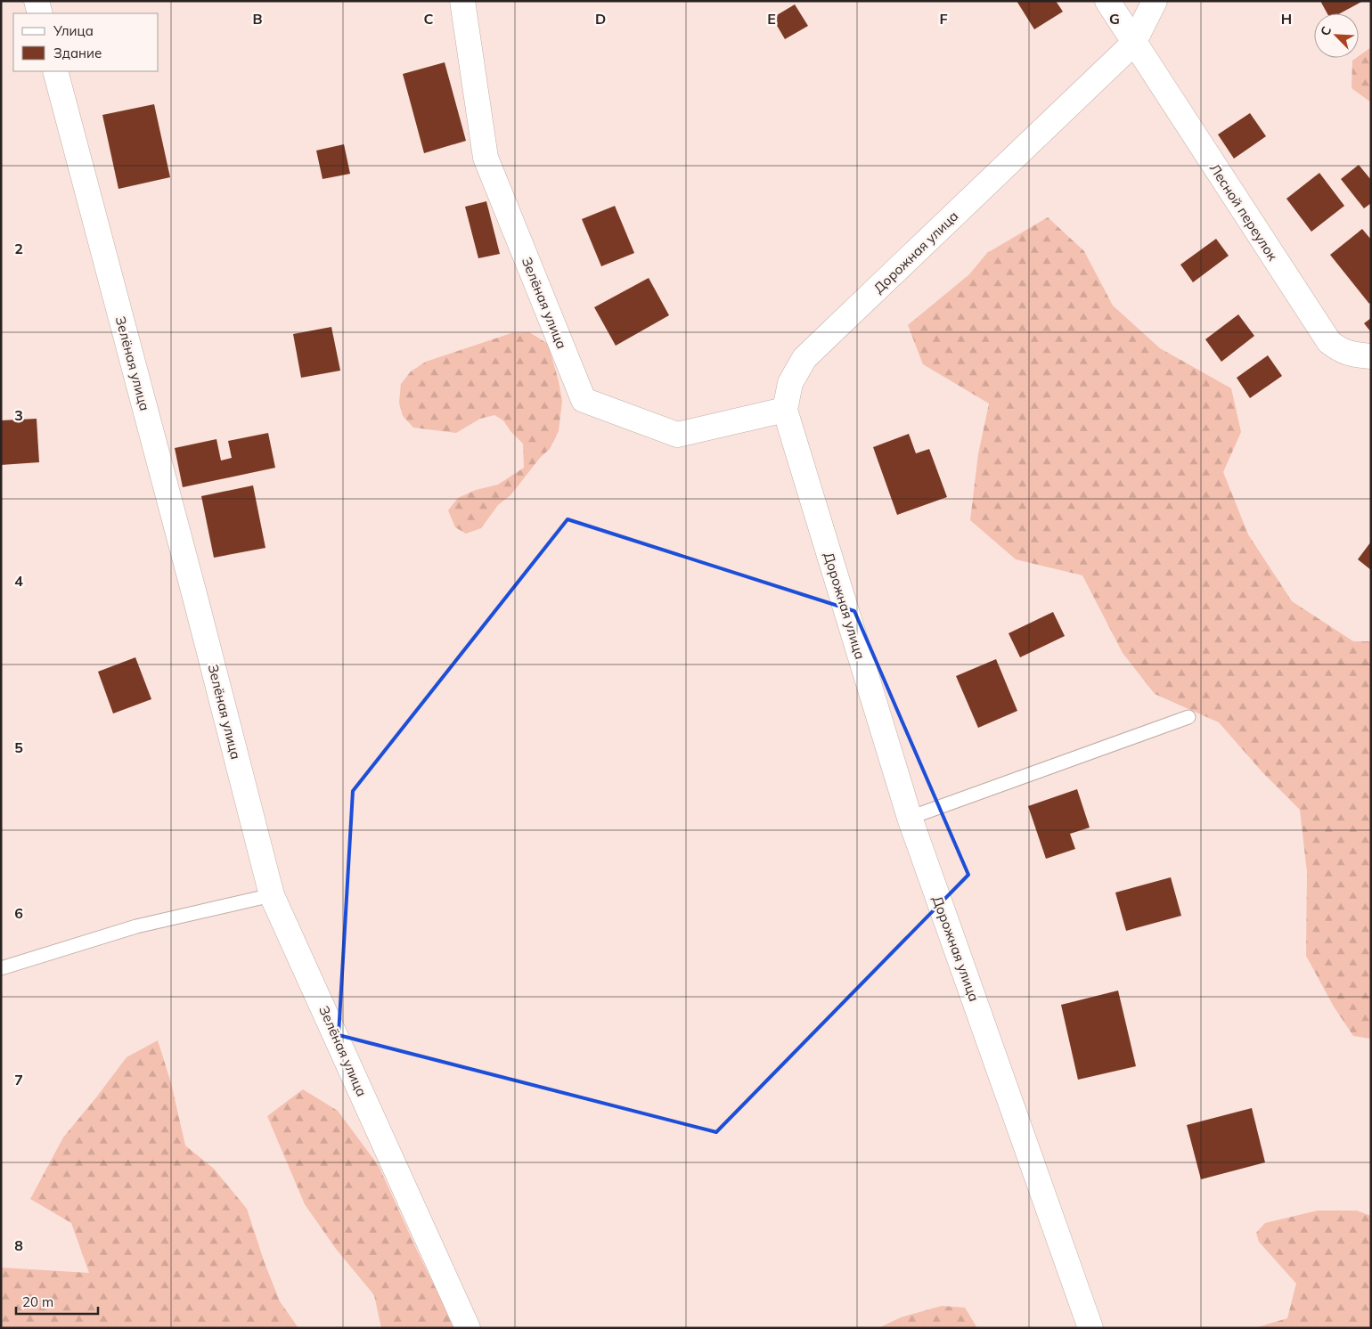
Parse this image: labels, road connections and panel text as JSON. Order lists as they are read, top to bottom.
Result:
{
  "streets": {
    "street": ["Лесной переулок", "Дорожная улица", "Зелёная улица"]
  },
  "crossings": [
    ["Лесной переулок", "Дорожная улица"],
    ["Дорожная улица", "Зелёная улица"]
  ],
  "legend": ["Улица", "Здание"],
  "scale_bar": "20 m",
  "north": "top left",
  "grid": {
    "columns": [
      "B",
      "C",
      "D",
      "E",
      "F",
      "G",
      "H"
    ],
    "rows": [
      "2",
      "3",
      "4",
      "5",
      "6",
      "7",
      "8"
    ]
  }
}
